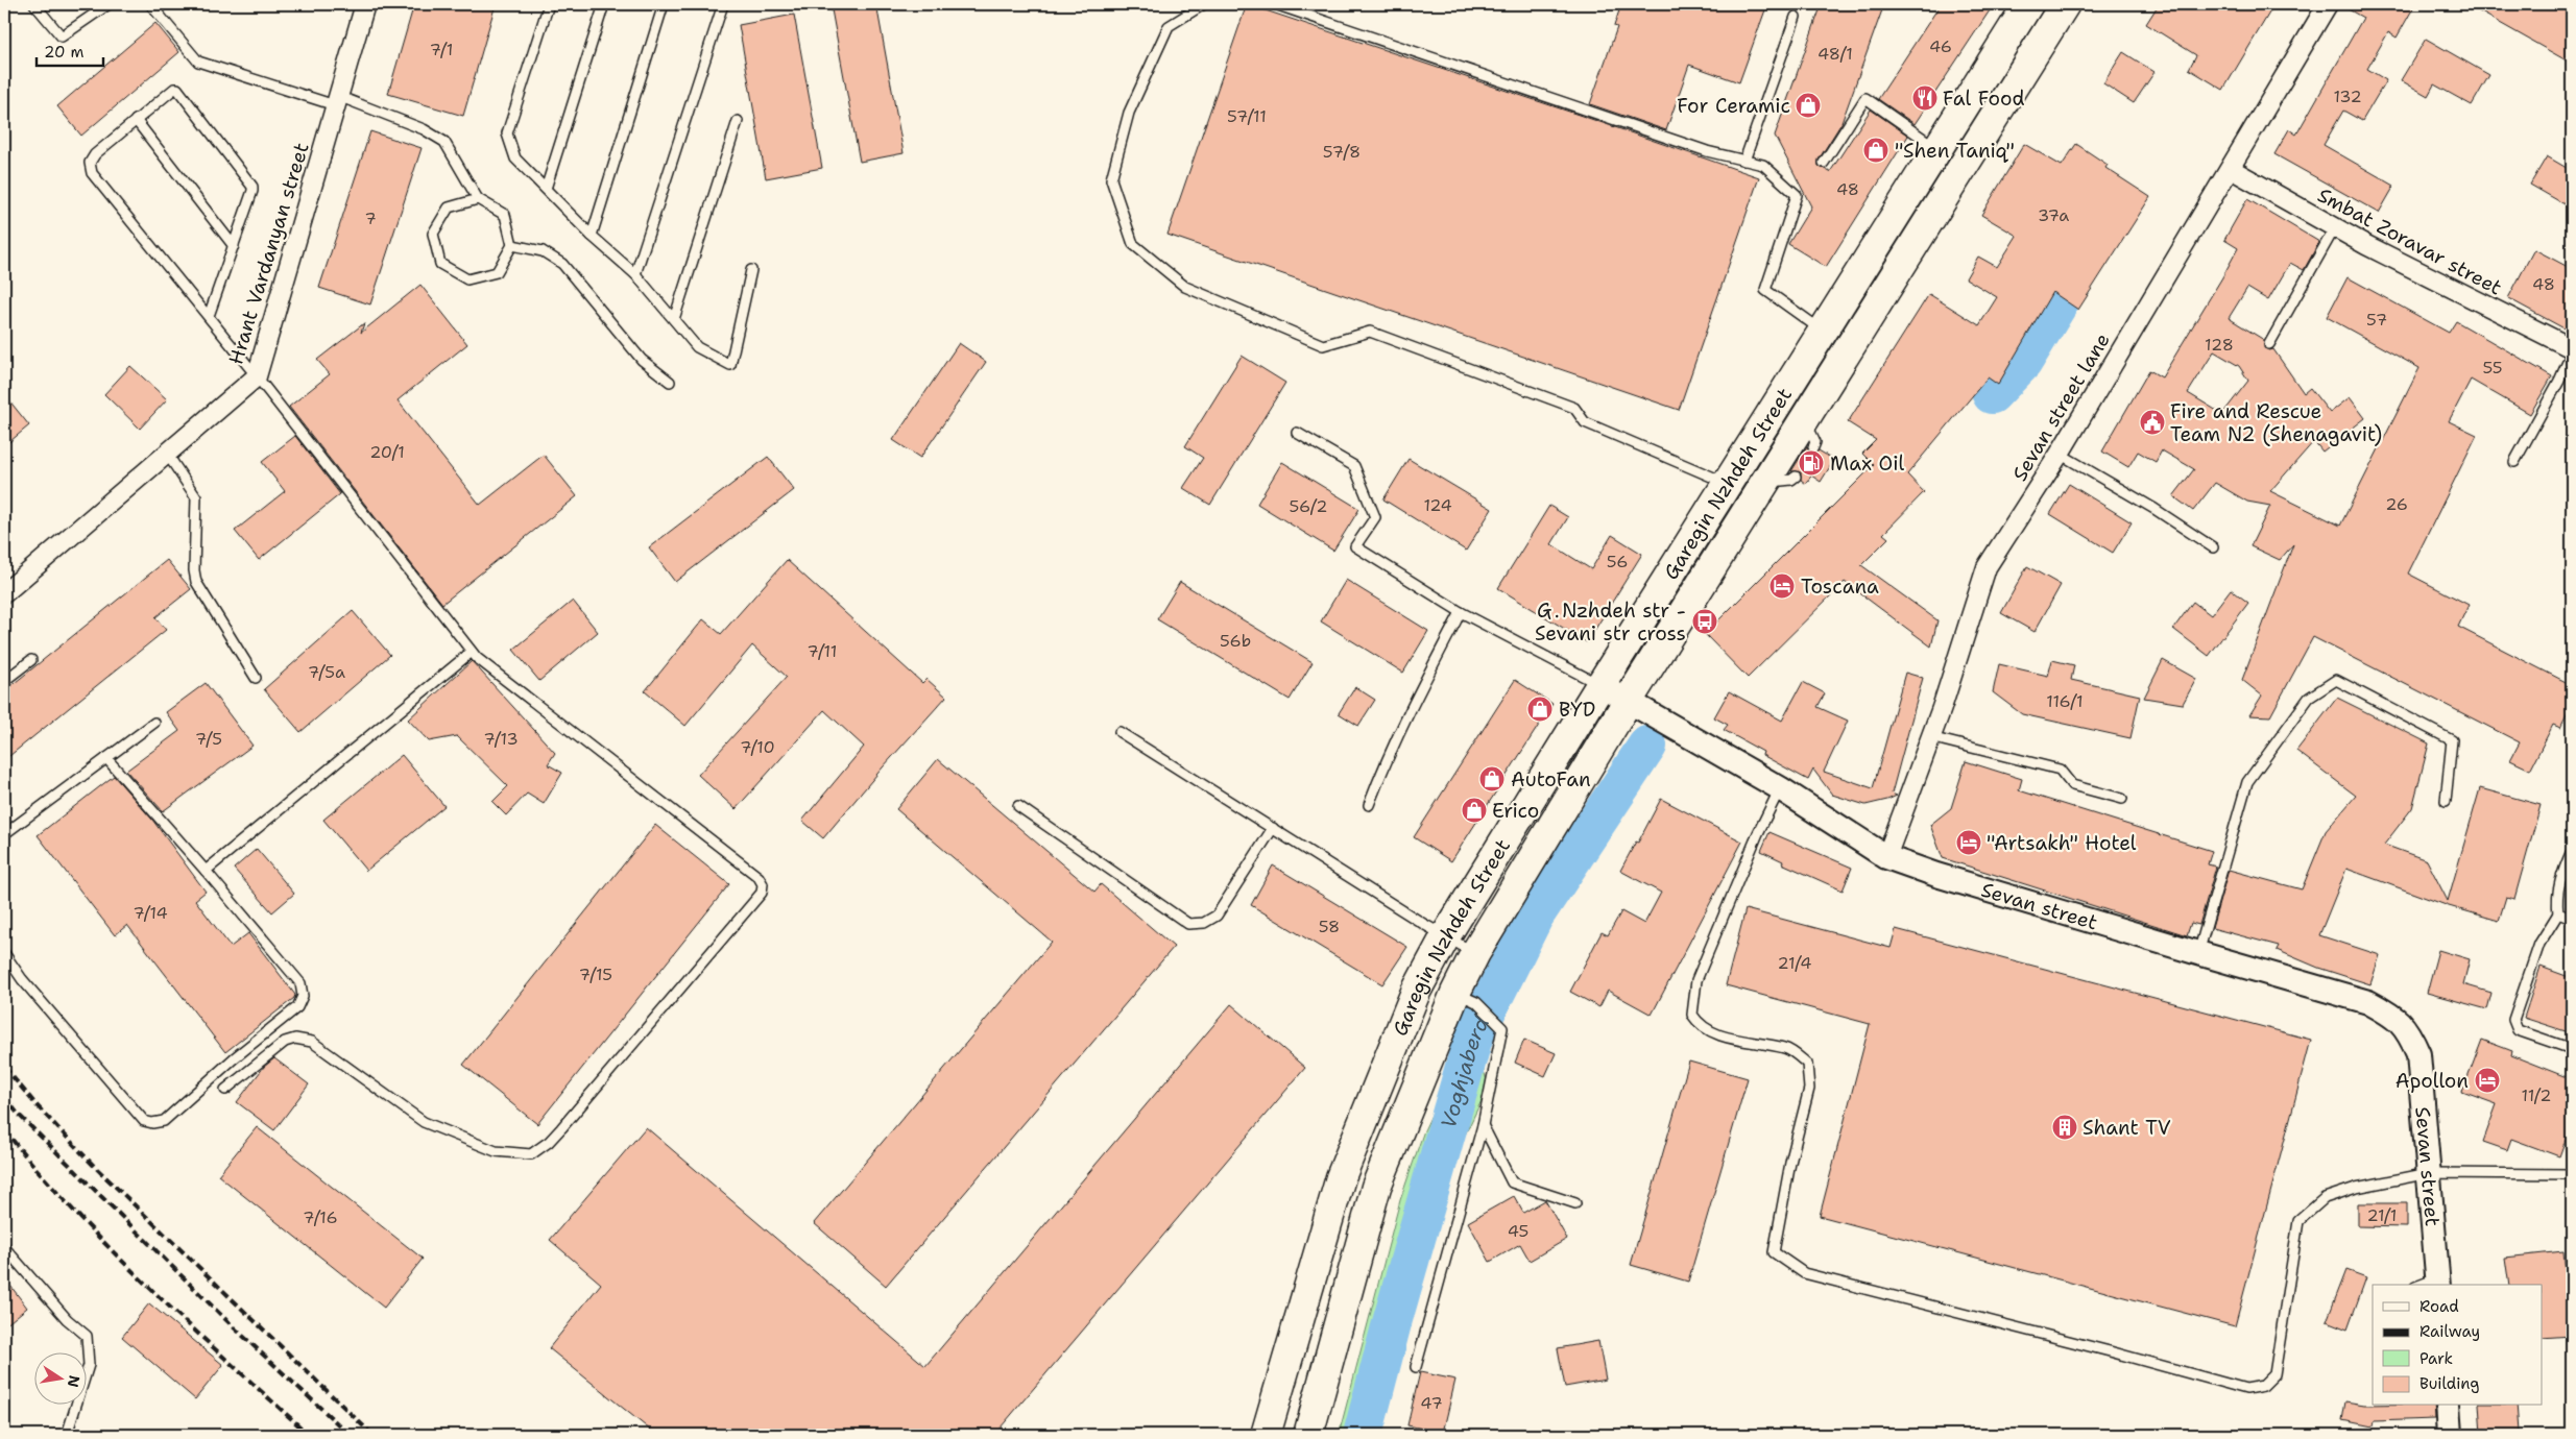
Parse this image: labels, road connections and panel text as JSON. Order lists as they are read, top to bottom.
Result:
{
  "streets": {
    "main road": ["Garegin Nzhdeh Street"],
    "street": [
      "Smbat Zoravar street",
      "Hrant Vardanyan street",
      "Sevan street lane",
      "Sevan street"
    ]
  },
  "crossings": [
    ["Smbat Zoravar street", "Sevan street lane"],
    ["Sevan street lane", "Sevan street"],
    ["Garegin Nzhdeh Street", "Sevan street"]
  ],
  "water": ["Voghjaberd"],
  "places": {
    "restaurant": ["Fal Food"],
    "shop": [
      "For Ceramic",
      "\"Shen Taniq\"",
      "BYD",
      "AutoFan",
      "Erico"
    ],
    "public building": ["Fire and Rescue Team N2 (Shenagavit)"],
    "fuel station": ["Max Oil"],
    "hotel": ["Tosсana", "\"Artsakh\" Hotel", "Apollon"],
    "bus stop": ["G․Nzhdeh str - Sevani str cross"],
    "building": ["Shant TV"]
  },
  "house_numbers": [
    "46",
    "7/1",
    "48/1",
    "132",
    "57/11",
    "57/8",
    "48",
    "37a",
    "7",
    "48",
    "57",
    "128",
    "55",
    "20/1",
    "26",
    "124",
    "56/2",
    "56",
    "56b",
    "7/11",
    "7/5a",
    "116/1",
    "7/5",
    "7/13",
    "7/10",
    "7/14",
    "58",
    "21/4",
    "7/15",
    "11/2",
    "21/1",
    "7/16",
    "45",
    "47"
  ],
  "legend": [
    "Road",
    "Railway",
    "Park",
    "Building"
  ],
  "scale_bar": "20 m",
  "north": "right"
}
